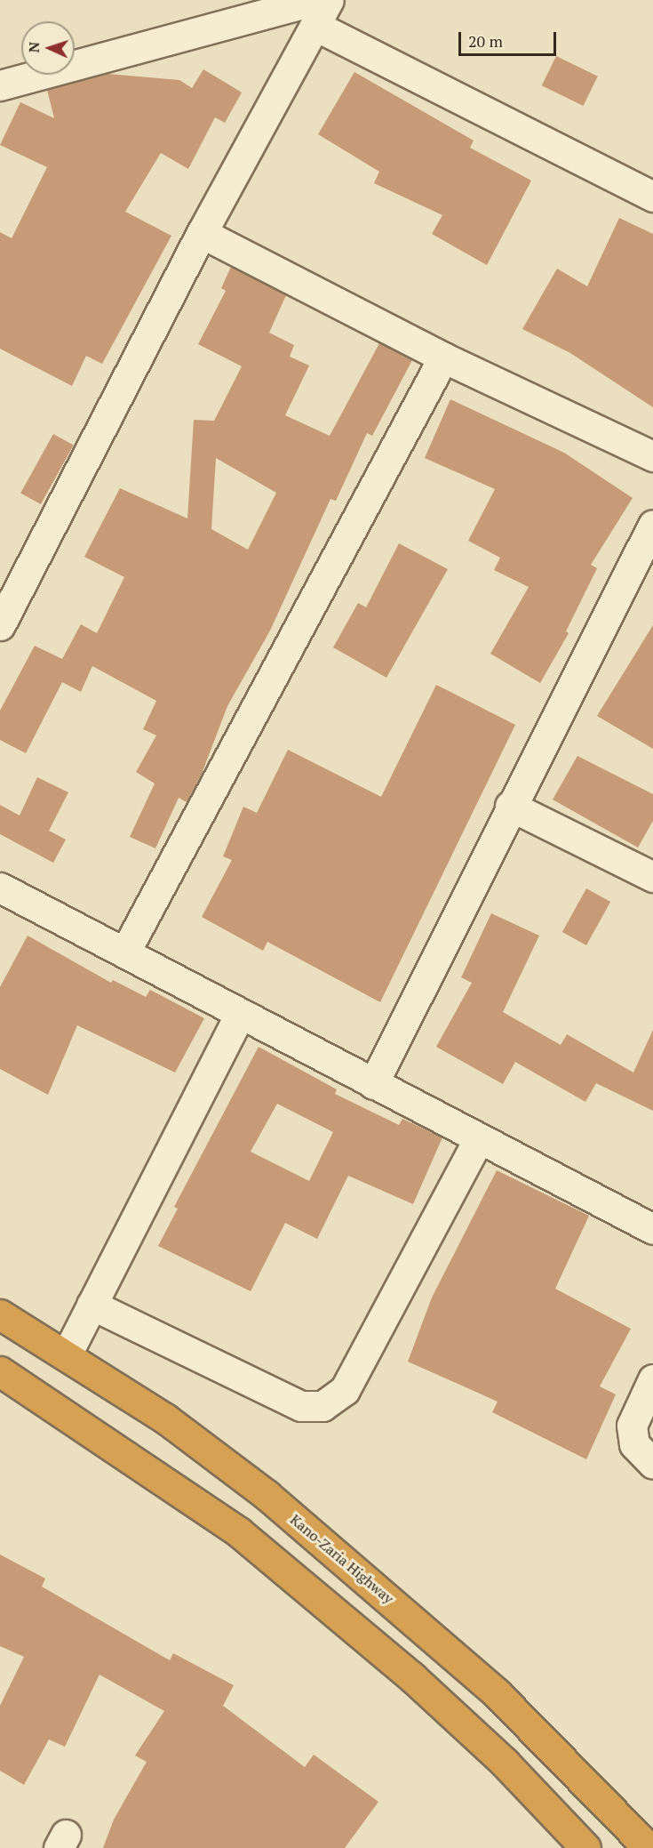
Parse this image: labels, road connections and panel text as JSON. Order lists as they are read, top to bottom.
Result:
{
  "streets": {
    "highway": ["Kano-Zaria Highway"]
  },
  "scale_bar": "20 m",
  "north": "left"
}
